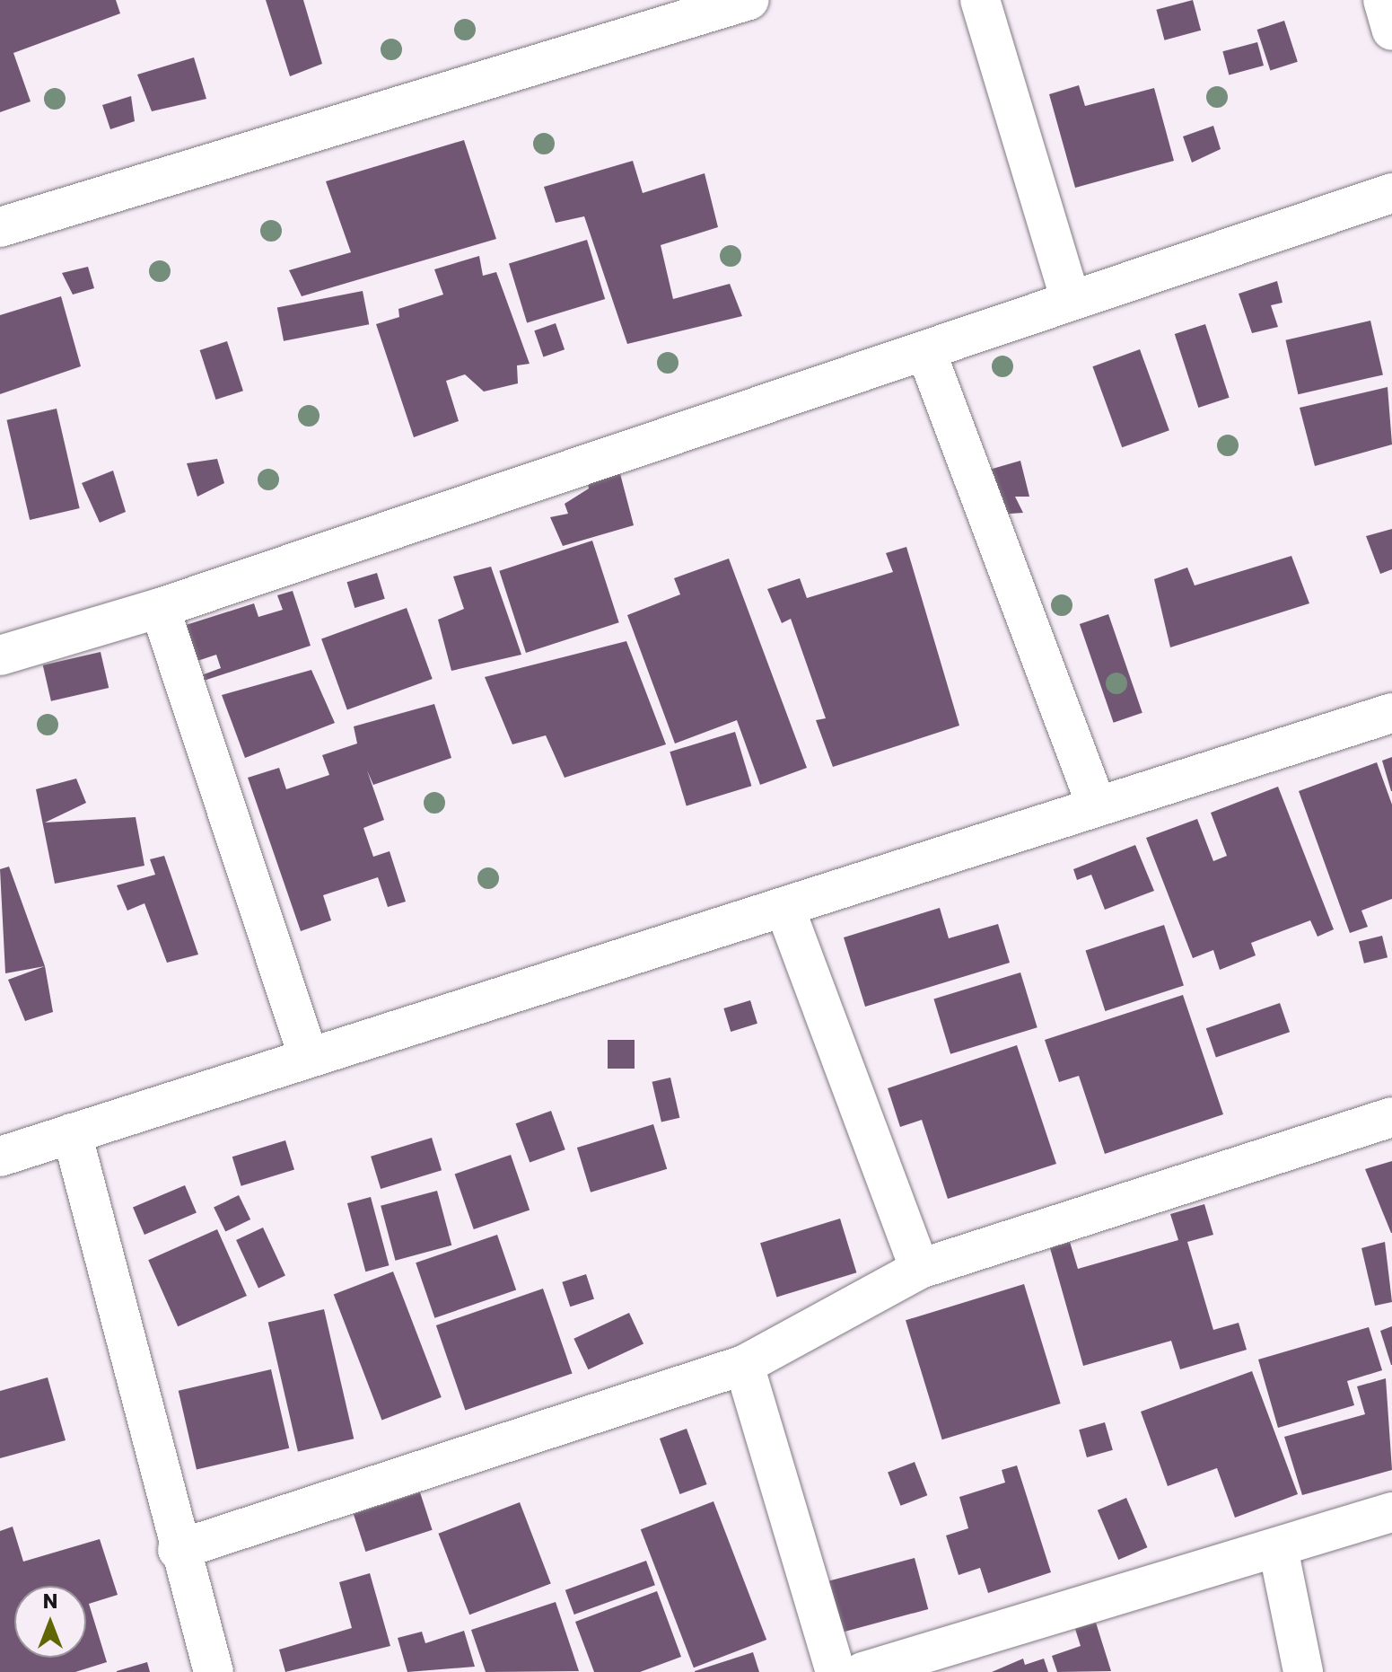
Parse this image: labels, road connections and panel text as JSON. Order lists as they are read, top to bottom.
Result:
{
  "north": "top"
}
